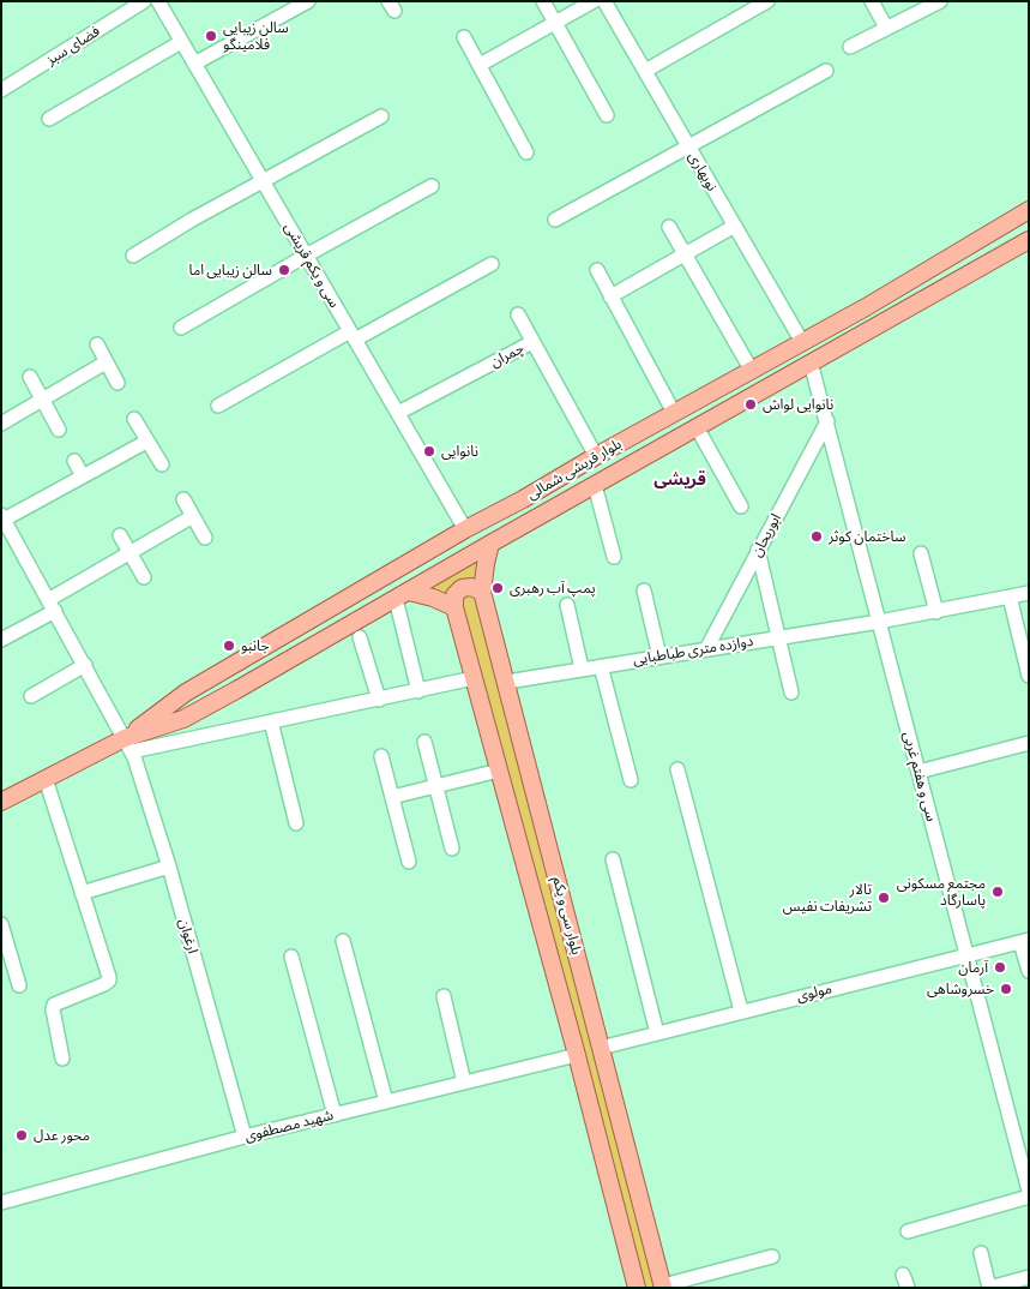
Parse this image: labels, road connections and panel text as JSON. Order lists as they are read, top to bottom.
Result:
{
  "streets": {
    "main road": ["بلوار قریشی شمالی", "بلوار سی و یکم"],
    "street": [
      "فضای سبز",
      "نوبهاری",
      "سی و یکم قریشی",
      "چمران",
      "ابوریحان",
      "دوازده متری طباطبایی",
      "سی و هفتم غربی",
      "ارغوان",
      "مولوی",
      "شهید مصطفوی"
    ]
  },
  "crossings": [
    ["نوبهاری", "بلوار قریشی شمالی"],
    ["سی و یکم قریشی", "چمران"],
    ["سی و یکم قریشی", "بلوار قریشی شمالی"],
    ["چمران", "بلوار قریشی شمالی"],
    ["بلوار قریشی شمالی", "سی و هفتم غربی"],
    ["بلوار قریشی شمالی", "بلوار سی و یکم"],
    ["بلوار قریشی شمالی", "ارغوان"],
    ["ابوریحان", "دوازده متری طباطبایی"],
    ["ابوریحان", "سی و هفتم غربی"],
    ["دوازده متری طباطبایی", "سی و هفتم غربی"],
    ["دوازده متری طباطبایی", "بلوار سی و یکم"],
    ["سی و هفتم غربی", "مولوی"],
    ["بلوار سی و یکم", "مولوی"],
    ["بلوار سی و یکم", "شهید مصطفوی"],
    ["ارغوان", "شهید مصطفوی"]
  ],
  "districts": ["قریشی"],
  "places": [
    "سالن زیبایی فلامینگو",
    "سالن زیبایی اما",
    "نانوایی لواش",
    "نانوایی",
    "ساختمان کوثر",
    "پمپ آب رهبری",
    "جانبو",
    "مجتمع مسکونی پاسارگاد",
    "تالار تشریفات نفیس",
    "آرمان",
    "خسروشاهی",
    "محور عدل"
  ]
}
